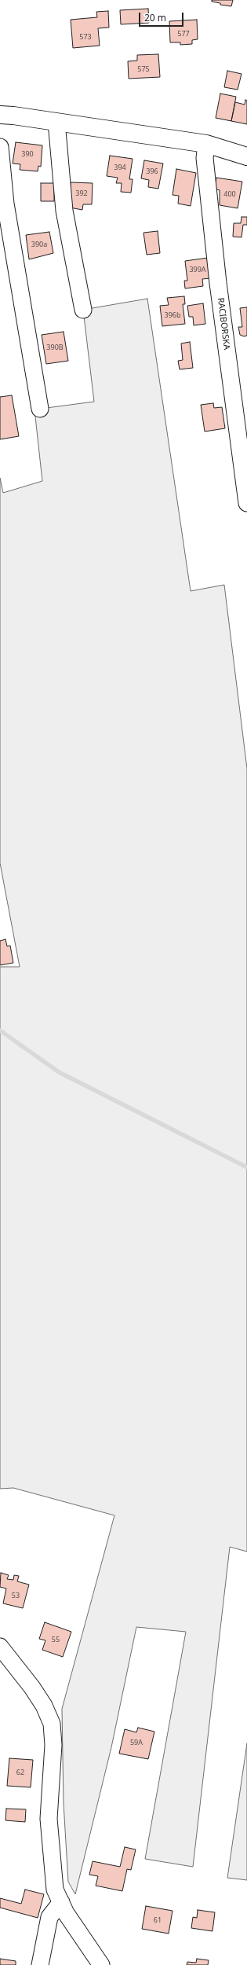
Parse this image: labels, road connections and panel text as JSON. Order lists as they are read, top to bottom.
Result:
{
  "streets": {
    "street": ["RACIBORSKA"]
  },
  "house_numbers": [
    "577",
    "573",
    "575",
    "390",
    "394",
    "396",
    "392",
    "400",
    "390a",
    "399A",
    "396b",
    "390B",
    "53",
    "55",
    "59A",
    "62",
    "61"
  ],
  "scale_bar": "20 m"
}
